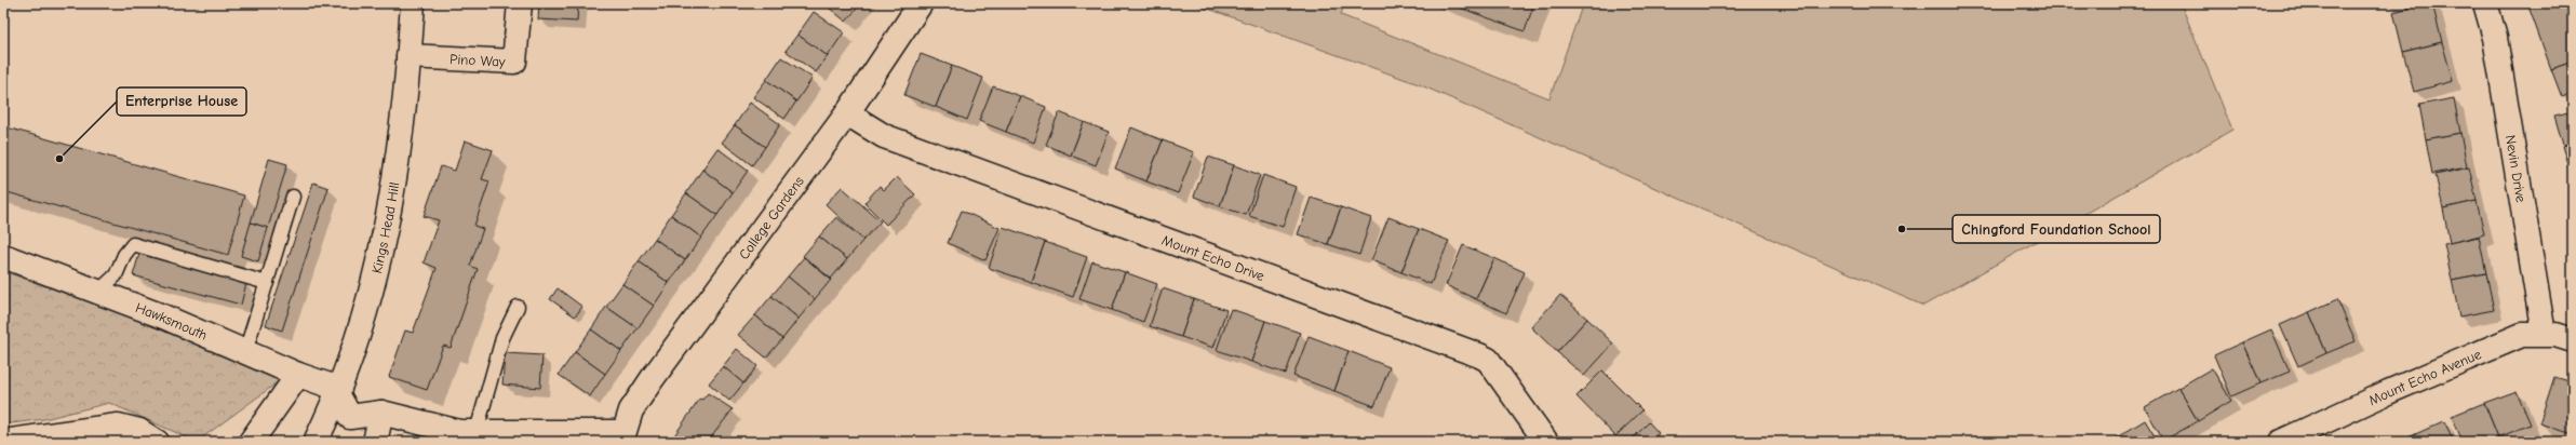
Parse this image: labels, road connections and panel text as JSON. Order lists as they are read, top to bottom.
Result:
{
  "streets": {
    "street": [
      "Pino Way",
      "Nevin Drive",
      "College Gardens",
      "Kings Head Hill",
      "Mount Echo Drive",
      "Hawksmouth",
      "Mount Echo Avenue"
    ]
  },
  "crossings": [
    ["Pino Way", "Kings Head Hill"],
    ["Nevin Drive", "Mount Echo Avenue"],
    ["College Gardens", "Kings Head Hill"],
    ["College Gardens", "Mount Echo Drive"],
    ["College Gardens", "Hawksmouth"],
    ["Kings Head Hill", "Hawksmouth"]
  ],
  "places": ["Enterprise House", "Chingford Foundation School"]
}
